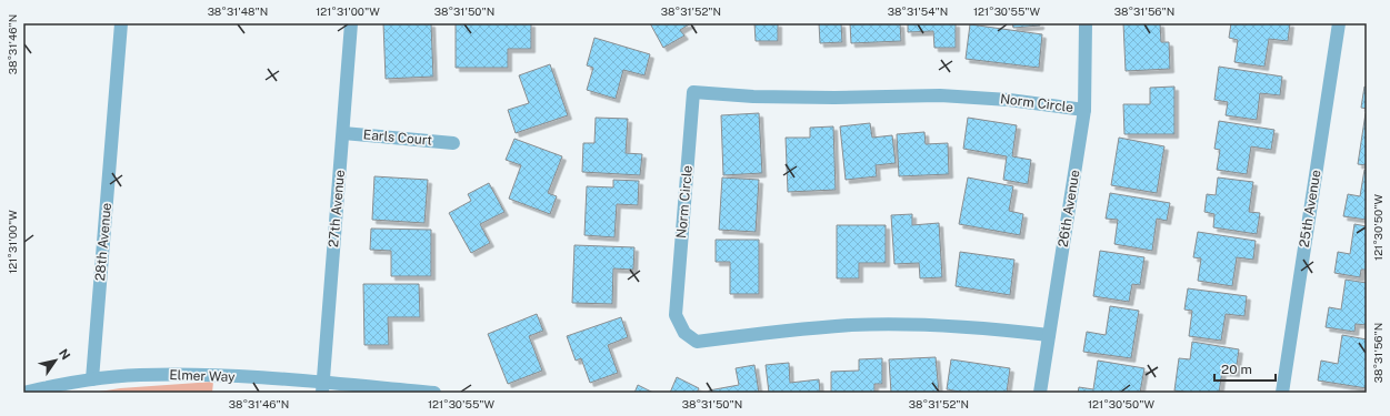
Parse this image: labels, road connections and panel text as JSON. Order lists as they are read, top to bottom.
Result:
{
  "streets": {
    "street": [
      "Norm Circle",
      "Earls Court",
      "27th Avenue",
      "26th Avenue",
      "25th Avenue",
      "28th Avenue",
      "Elmer Way"
    ]
  },
  "crossings": [
    ["Norm Circle", "26th Avenue"],
    ["Earls Court", "27th Avenue"],
    ["27th Avenue", "Elmer Way"],
    ["28th Avenue", "Elmer Way"]
  ],
  "scale_bar": "20 m",
  "north": "top right",
  "coordinates": [
    "38°31'48\"N",
    "121°31'00\"W",
    "38°31'50\"N",
    "38°31'52\"N",
    "38°31'54\"N",
    "121°30'55\"W",
    "38°31'56\"N",
    "38°31'46\"N",
    "121°30'50\"W"
  ]
}
